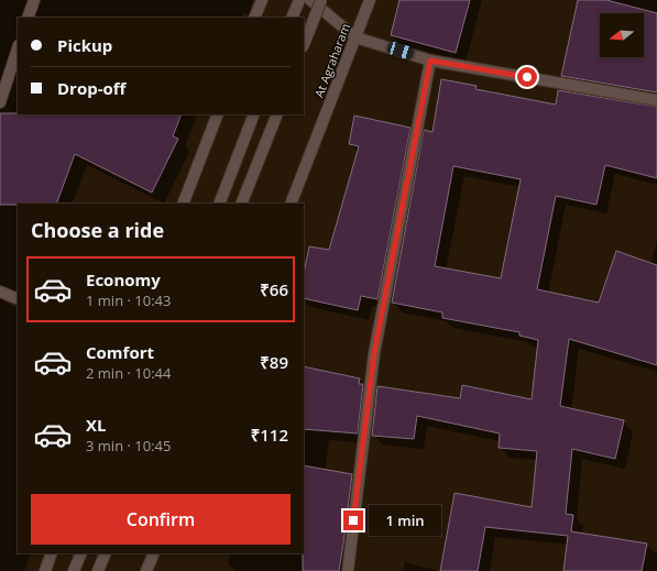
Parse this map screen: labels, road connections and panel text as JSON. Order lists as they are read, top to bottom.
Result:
{
  "streets": {
    "street": ["At Agraharam"]
  },
  "north": "left",
  "page": {
    "banner": ["Pickup", "Drop-off"],
    "heading": "Choose a ride",
    "list": [
      {
        "name": "Economy",
        "note": "1 min · 10:43",
        "value": "₹66"
      },
      {
        "name": "Comfort",
        "note": "2 min · 10:44",
        "value": "₹89"
      },
      {
        "name": "XL",
        "note": "3 min · 10:45",
        "value": "₹112"
      }
    ],
    "buttons": "Confirm",
    "bubble": "1 min"
  }
}
